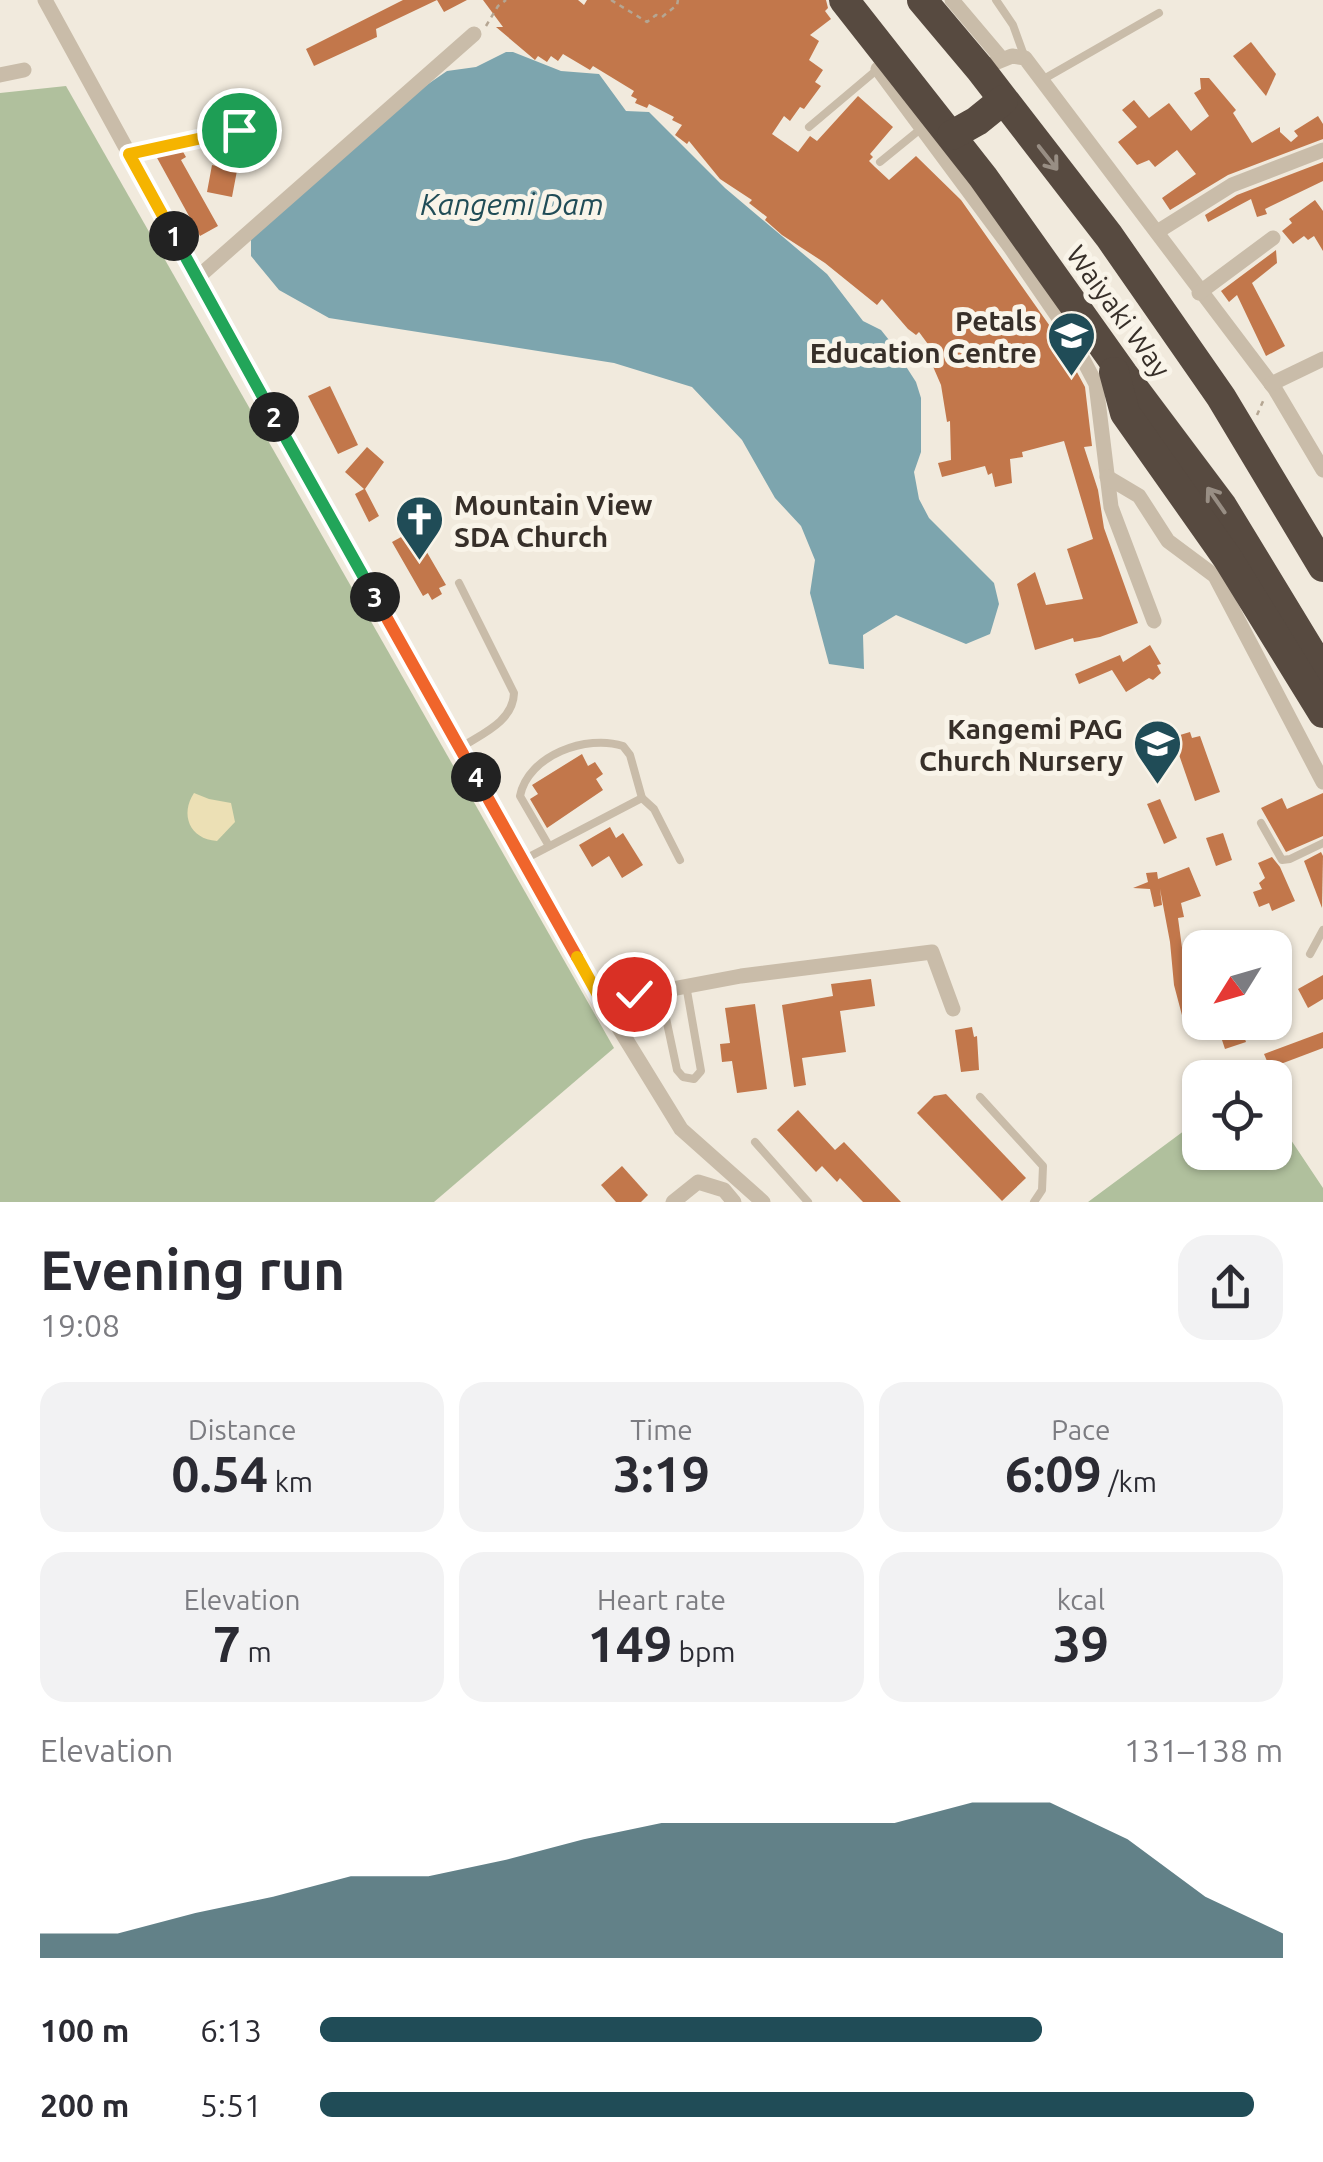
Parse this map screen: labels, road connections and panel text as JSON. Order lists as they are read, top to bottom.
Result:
{
  "streets": {
    "highway": ["Waiyaki Way"]
  },
  "water": ["Kangemi Dam"],
  "places": {
    "school or university": ["Petals Education Centre", "Kangemi PAG Church Nursery"],
    "church": ["Mountain View SDA Church"]
  },
  "north": "bottom left",
  "page": {
    "pins": [
      "1",
      "2",
      "3",
      "4"
    ],
    "heading": ["Evening run", "19:08"],
    "stats": [
      ["Distance", "0.54 km"],
      ["Time", "3:19"],
      ["Pace", "6:09 /km"],
      ["Elevation", "7 m"],
      ["Heart rate", "149 bpm"],
      ["kcal", "39"]
    ],
    "chart": ["Elevation", "131–138 m"],
    "list": [
      {
        "name": "100 m",
        "note": "6:13"
      },
      {
        "name": "200 m",
        "note": "5:51"
      }
    ]
  }
}
